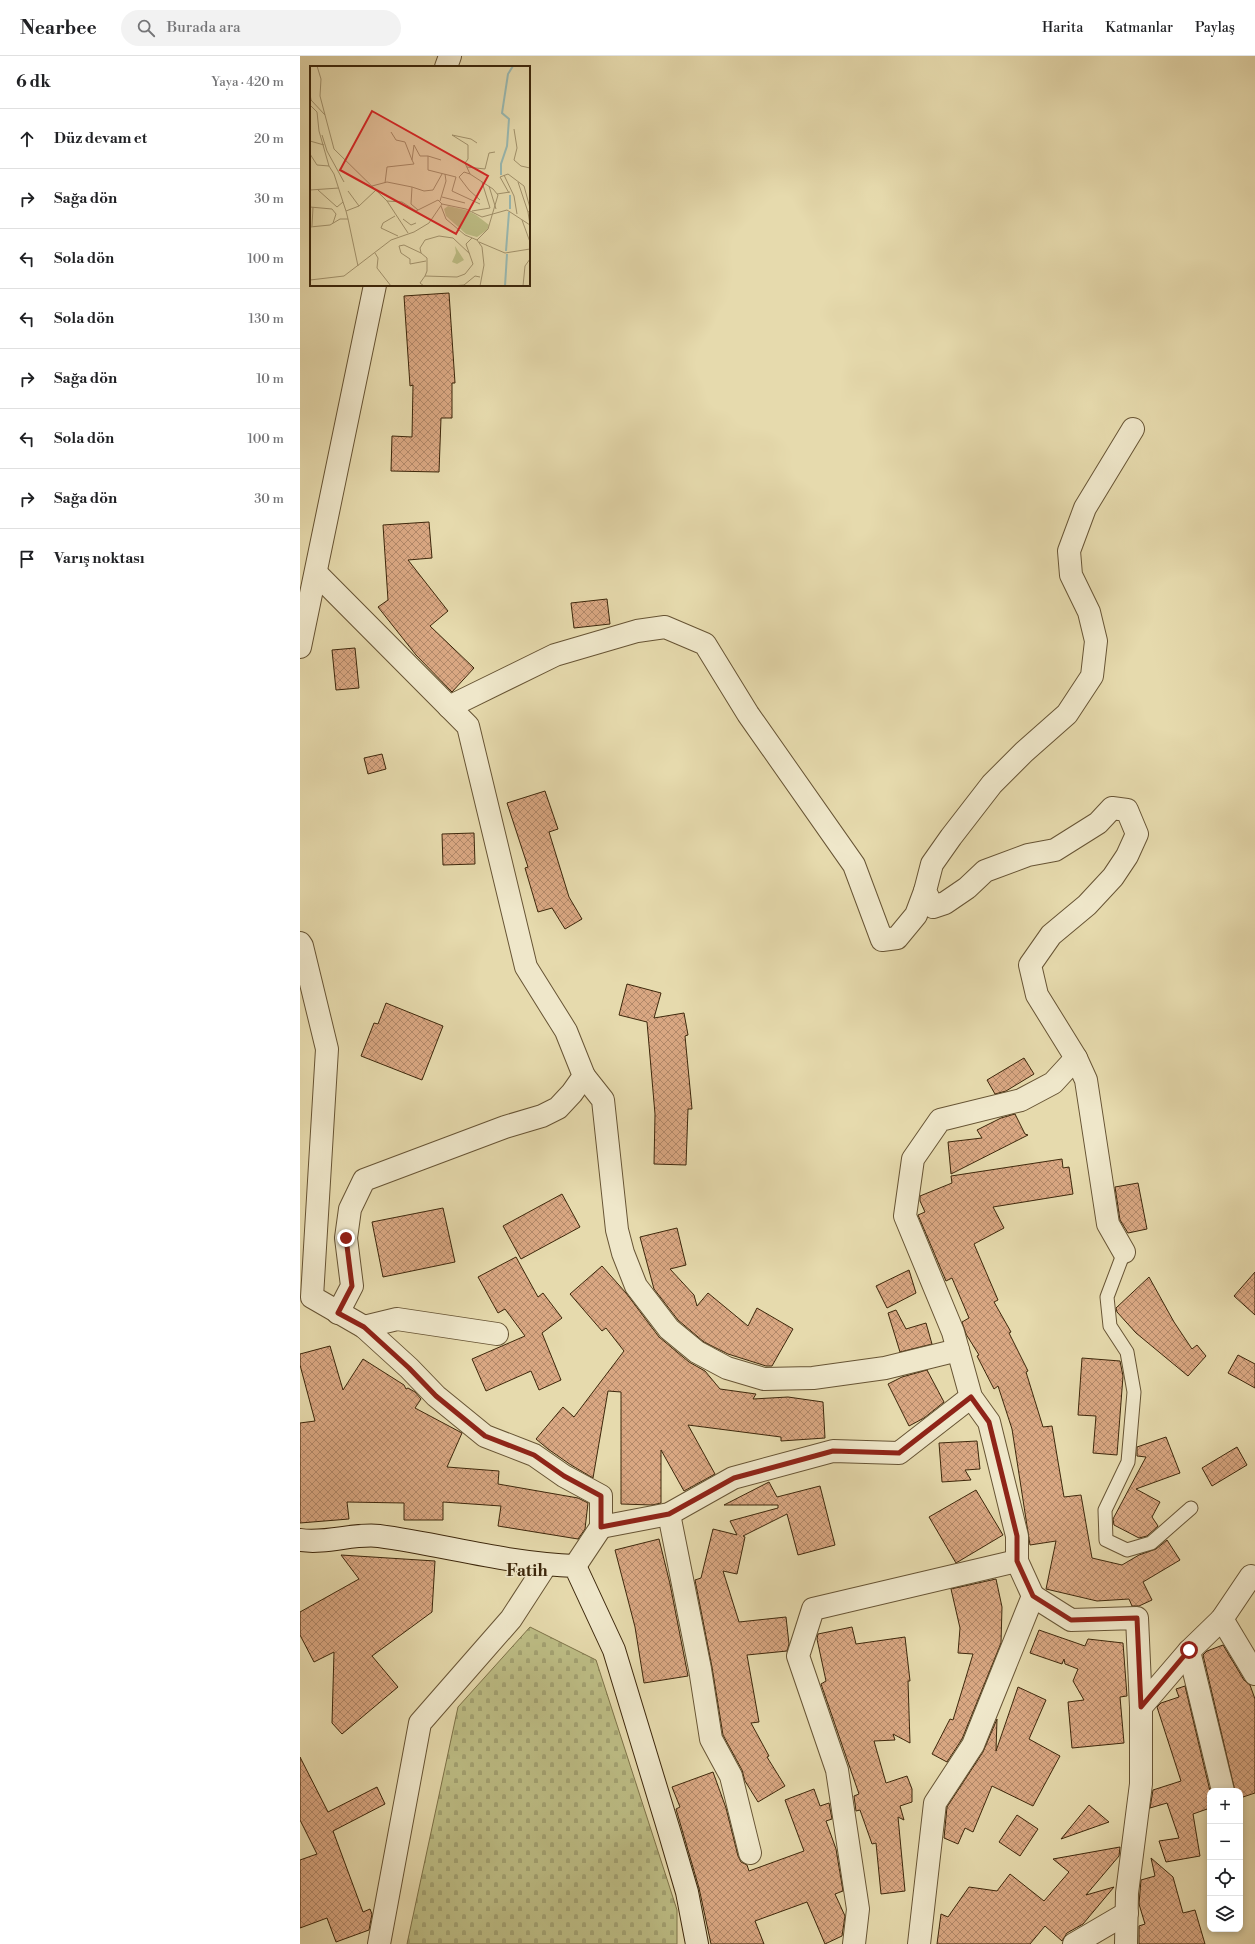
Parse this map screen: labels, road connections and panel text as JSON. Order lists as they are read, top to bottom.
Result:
{
  "districts": ["Fatih"],
  "page": {
    "header": "Nearbee",
    "search": "Burada ara",
    "nav": ["Harita", "Katmanlar", "Paylaş"],
    "heading": ["6 dk", "Yaya · 420 m"],
    "list": [
      ["Düz devam et", "20 m"],
      ["Sağa dön", "30 m"],
      ["Sola dön", "100 m"],
      ["Sola dön", "130 m"],
      ["Sağa dön", "10 m"],
      ["Sola dön", "100 m"],
      ["Sağa dön", "30 m"],
      "Varış noktası"
    ],
    "map_buttons": ["+", "−"]
  }
}
